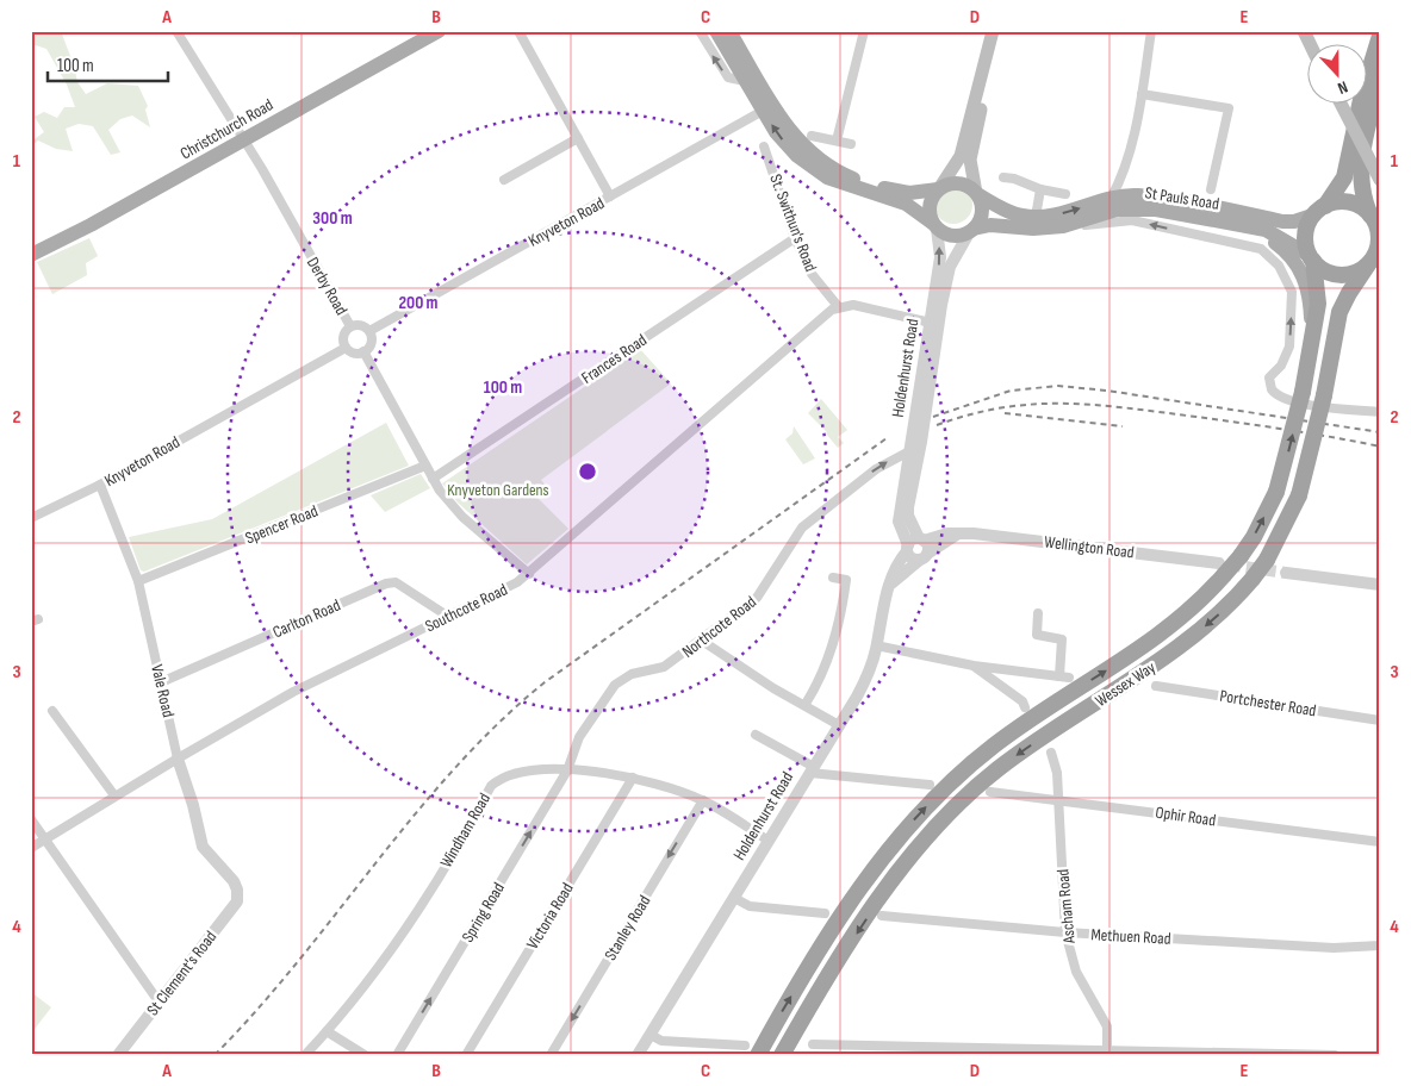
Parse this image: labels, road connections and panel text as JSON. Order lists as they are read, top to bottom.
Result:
{
  "streets": {
    "highway": ["Wessex Way"],
    "main road": ["Christchurch Road", "St Pauls Road"],
    "street": [
      "Knyveton Road",
      "St. Swithun's Road",
      "Derby Road",
      "Frances Road",
      "Holdenhurst Road",
      "Spencer Road",
      "Wellington Road",
      "Southcote Road",
      "Carlton Road",
      "Northcote Road",
      "Vale Road",
      "Portchester Road",
      "Ophir Road",
      "Windham Road",
      "Ascham Road",
      "Spring Road",
      "Victoria Road",
      "Stanley Road",
      "Methuen Road",
      "St Clement's Road"
    ]
  },
  "crossings": [
    ["Christchurch Road", "Derby Road"],
    ["St Pauls Road", "Holdenhurst Road"],
    ["St Pauls Road", "Wessex Way"],
    ["Knyveton Road", "Derby Road"],
    ["Knyveton Road", "Vale Road"],
    ["St. Swithun's Road", "Frances Road"],
    ["St. Swithun's Road", "Southcote Road"],
    ["Holdenhurst Road", "Wellington Road"],
    ["Holdenhurst Road", "Northcote Road"],
    ["Holdenhurst Road", "Windham Road"],
    ["Spencer Road", "Vale Road"],
    ["Wellington Road", "Wessex Way"],
    ["Southcote Road", "Carlton Road"],
    ["Southcote Road", "Vale Road"],
    ["Carlton Road", "Vale Road"],
    ["Northcote Road", "Windham Road"],
    ["Northcote Road", "Spring Road"],
    ["Vale Road", "St Clement's Road"],
    ["Ophir Road", "Ascham Road"],
    ["Windham Road", "Spring Road"],
    ["Windham Road", "Victoria Road"],
    ["Windham Road", "Stanley Road"],
    ["Ascham Road", "Methuen Road"]
  ],
  "one_way": ["Northcote Road", "Spring Road", "Stanley Road"],
  "parks": ["Knyveton Gardens"],
  "scale_bar": "100 m",
  "north": "bottom",
  "grid": {
    "columns": [
      "A",
      "B",
      "C",
      "D",
      "E"
    ],
    "rows": [
      "1",
      "2",
      "3",
      "4"
    ]
  },
  "rings": ["300 m", "200 m", "100 m"]
}
